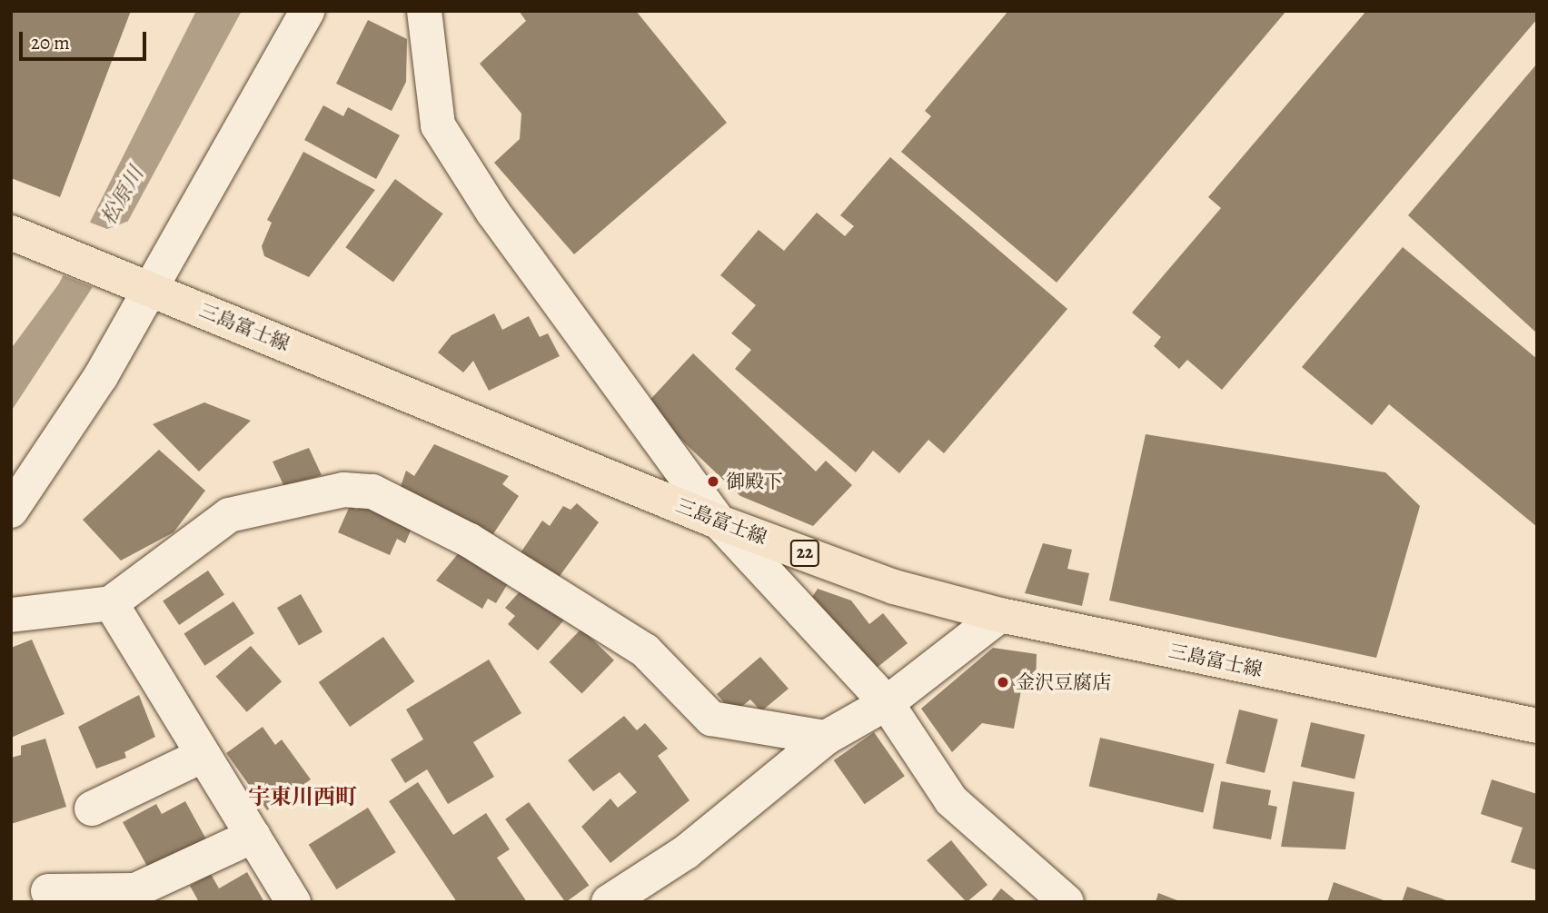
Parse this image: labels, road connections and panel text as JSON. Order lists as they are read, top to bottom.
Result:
{
  "streets": {
    "main road": ["三島富士線", "22"]
  },
  "districts": ["宇東川西町"],
  "water": ["松原川"],
  "places": ["御殿下", "金沢豆腐店"],
  "scale_bar": "20 m"
}
